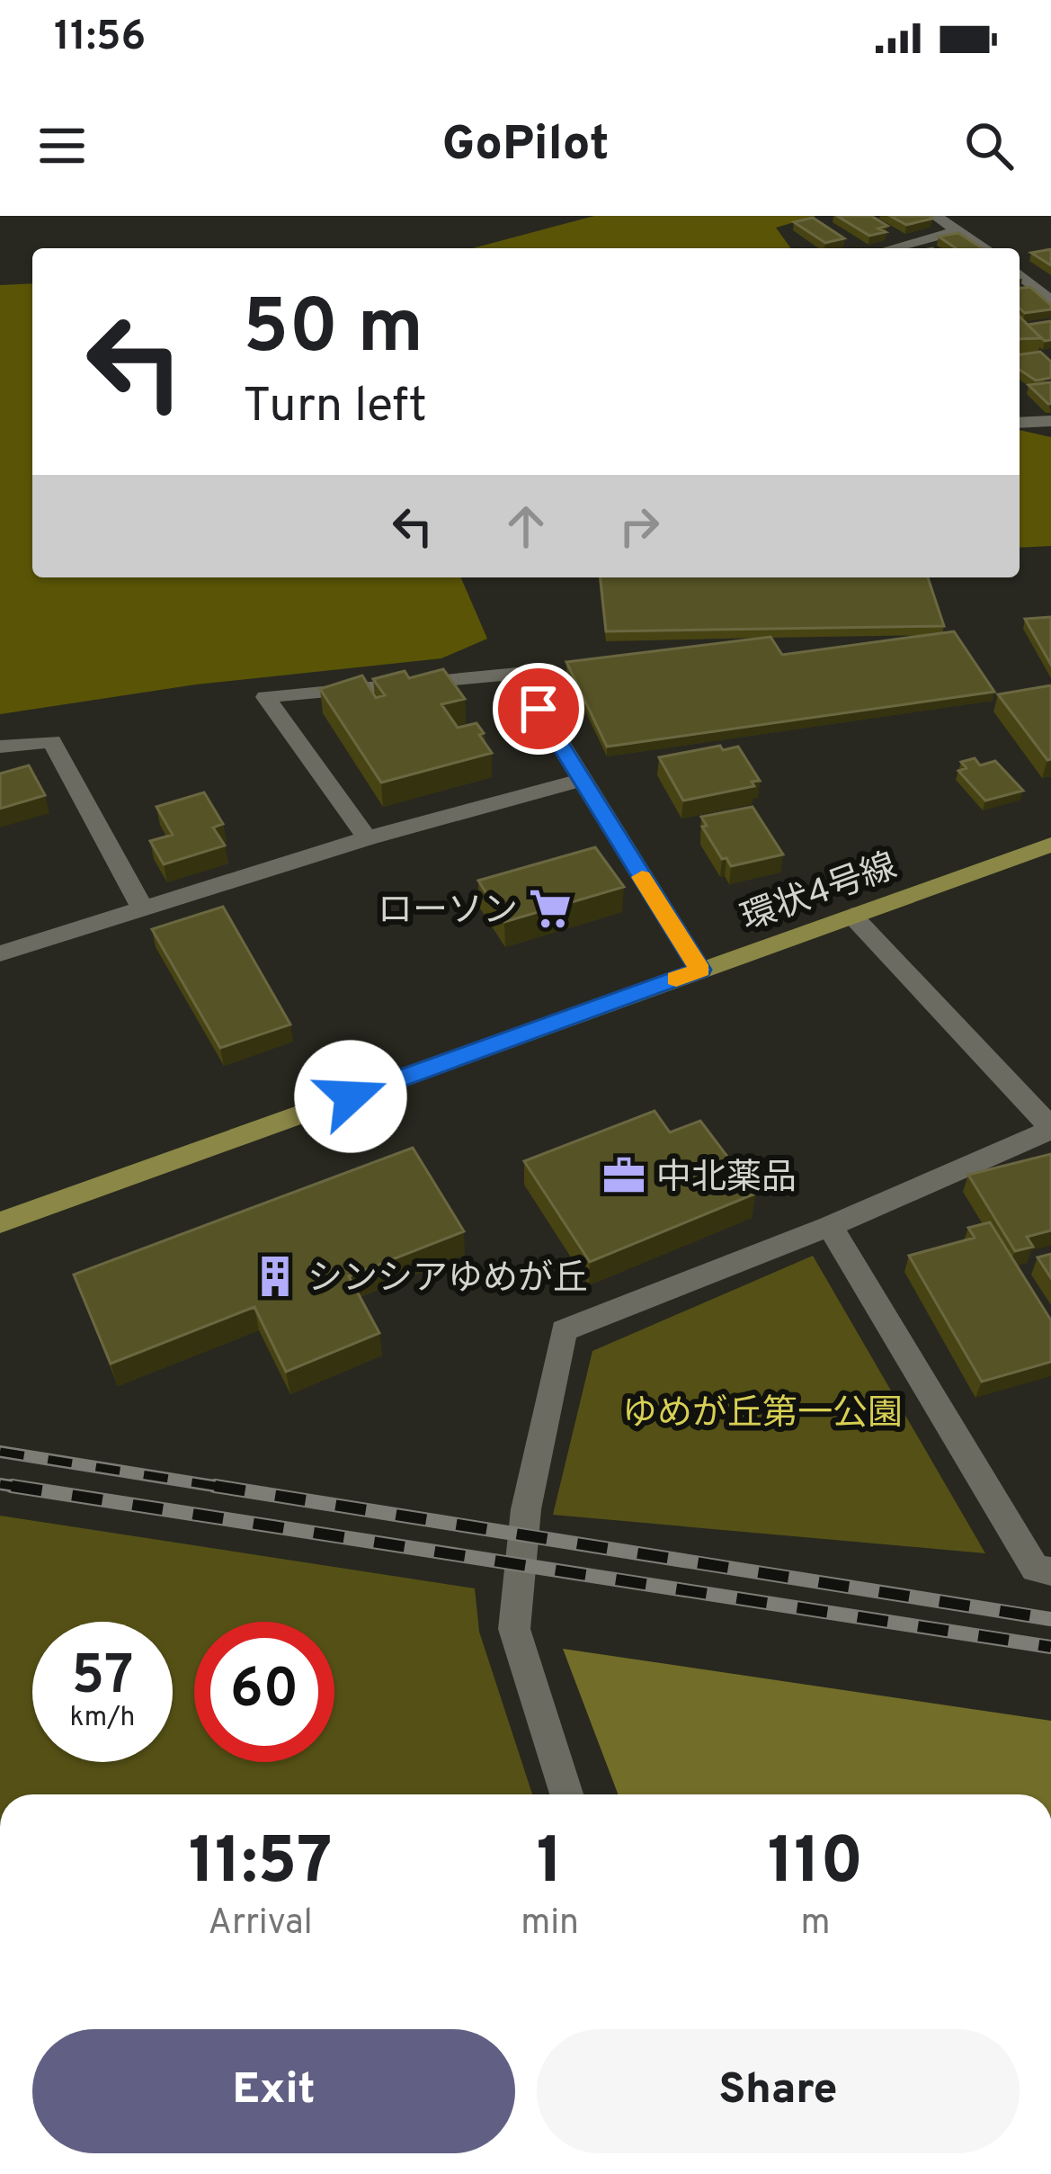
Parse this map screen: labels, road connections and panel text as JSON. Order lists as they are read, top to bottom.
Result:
{
  "streets": {
    "main road": ["環状4号線"]
  },
  "parks": ["ゆめが丘第一公園"],
  "places": {
    "supermarket": ["ローソン"],
    "office": ["中北薬品"],
    "building": ["シンシアゆめが丘"]
  },
  "page": {
    "status": "11:56",
    "header": "GoPilot",
    "turn": ["50 m", "Turn left"],
    "speed": "57 km/h",
    "limit": "60",
    "eta": [
      "11:57",
      "Arrival",
      "1",
      "min",
      "110",
      "m"
    ],
    "buttons": ["Exit", "Share"]
  }
}
